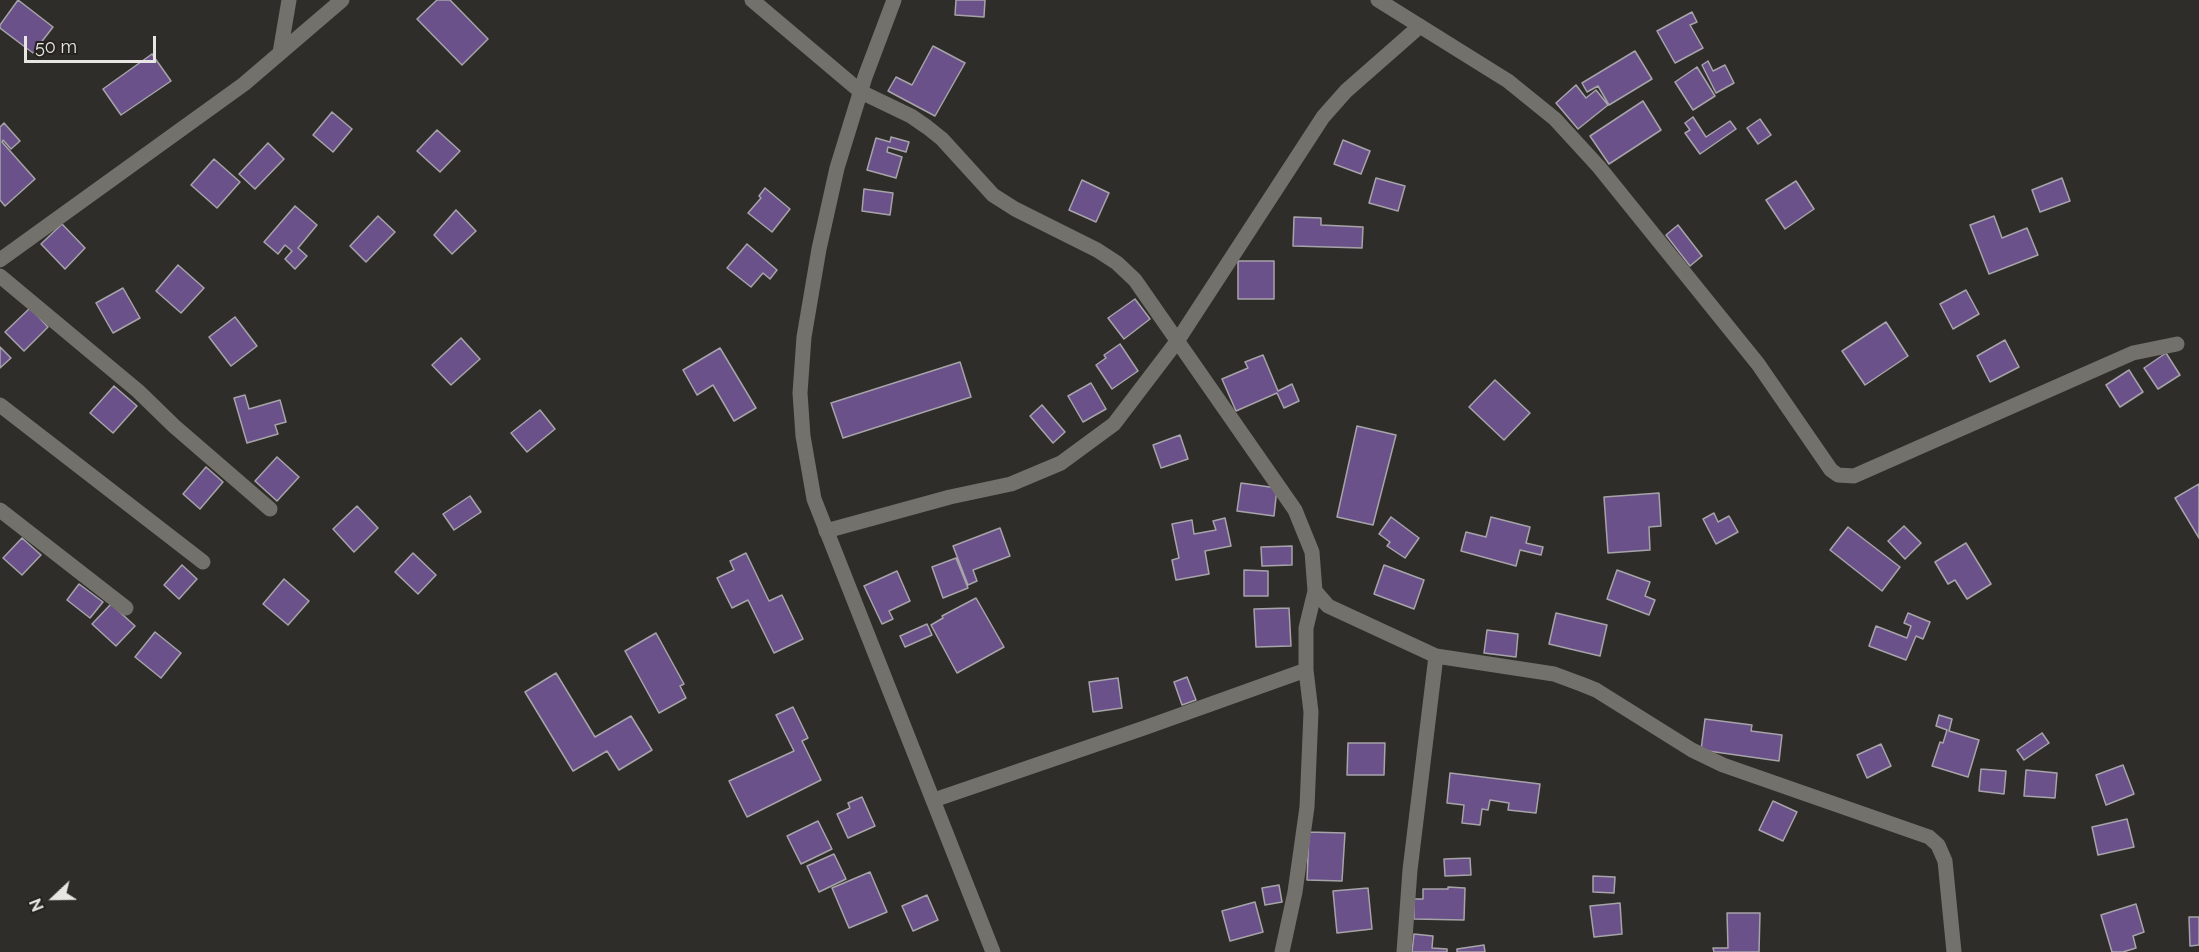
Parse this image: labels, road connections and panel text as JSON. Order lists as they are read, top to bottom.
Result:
{
  "scale_bar": "50 m",
  "north": "left"
}
